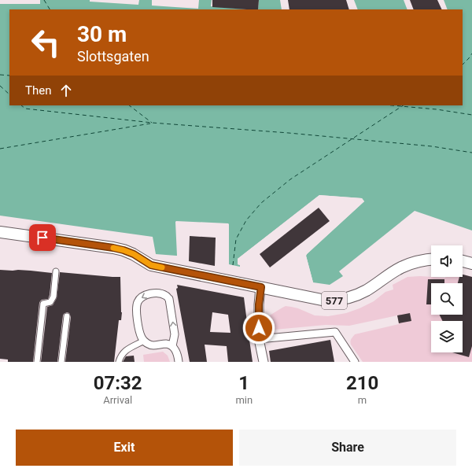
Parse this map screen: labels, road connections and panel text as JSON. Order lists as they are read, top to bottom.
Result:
{
  "streets": {
    "main road": ["577"]
  },
  "page": {
    "turn": ["30 m", "Slottsgaten"],
    "then": "Then",
    "eta": [
      "07:32",
      "Arrival",
      "1",
      "min",
      "210",
      "m"
    ],
    "buttons": ["Exit", "Share"]
  }
}
